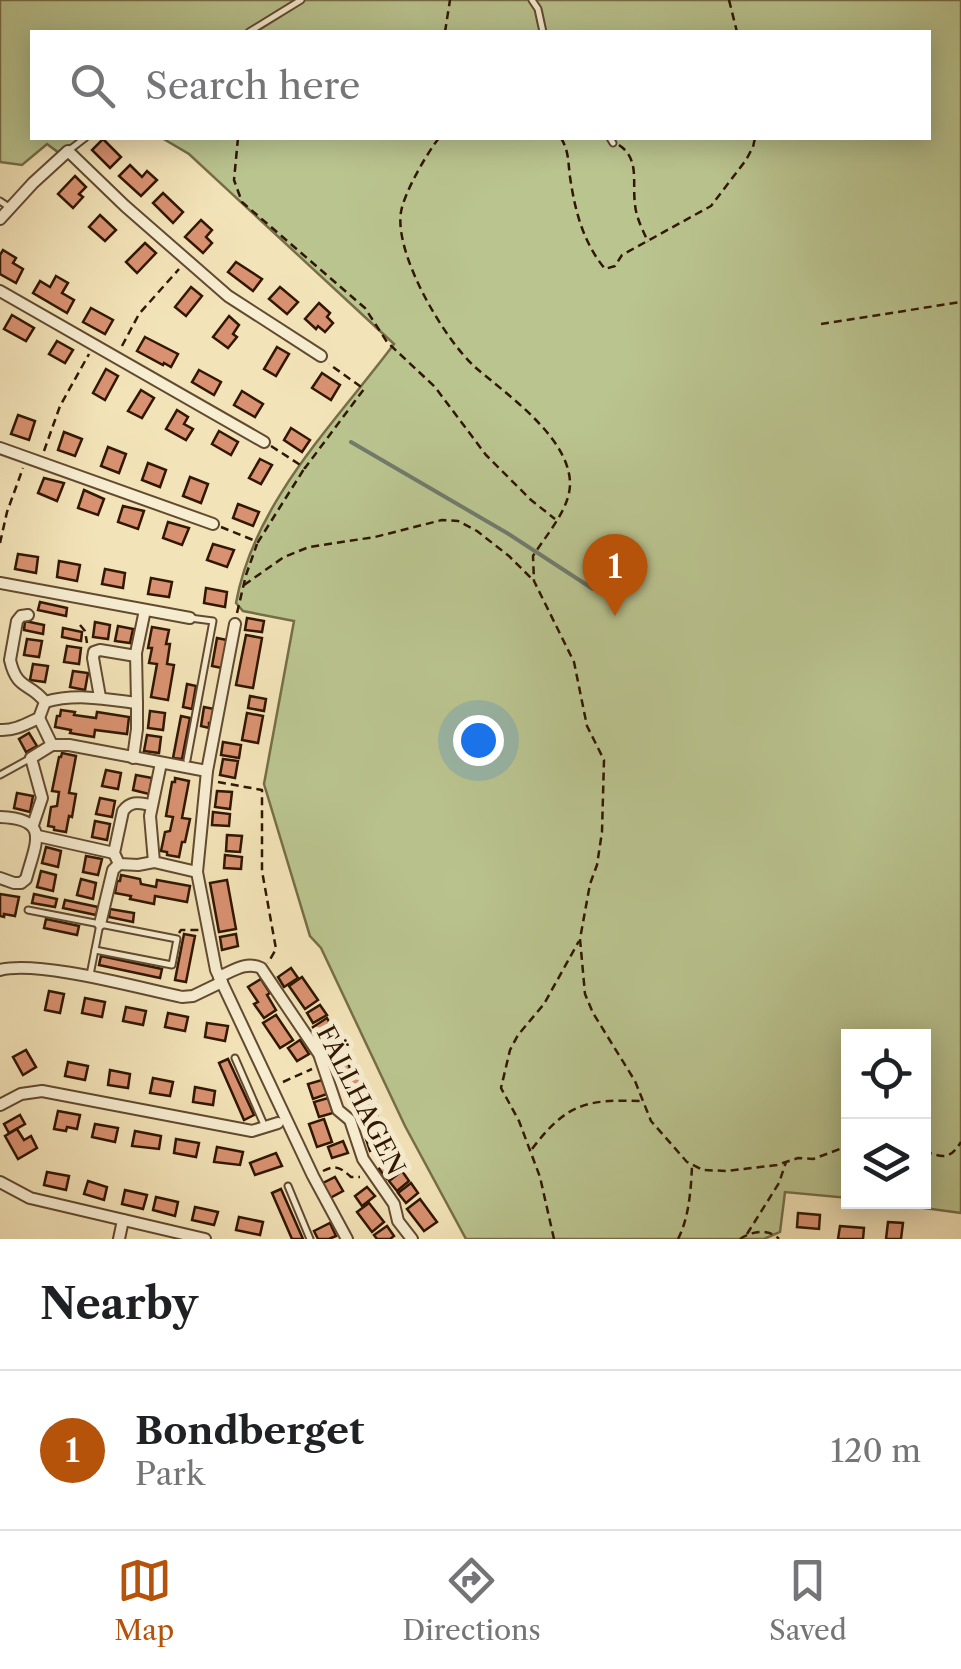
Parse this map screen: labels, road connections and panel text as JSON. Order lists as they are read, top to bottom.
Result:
{
  "streets": {
    "street": ["FÄLLHAGEN"]
  },
  "page": {
    "search": "Search here",
    "pins": "1",
    "heading": "Nearby",
    "list": [
      {
        "mark": "1",
        "name": "Bondberget",
        "note": "Park",
        "value": "120 m"
      }
    ],
    "nav": ["Map", "Directions", "Saved"]
  }
}
